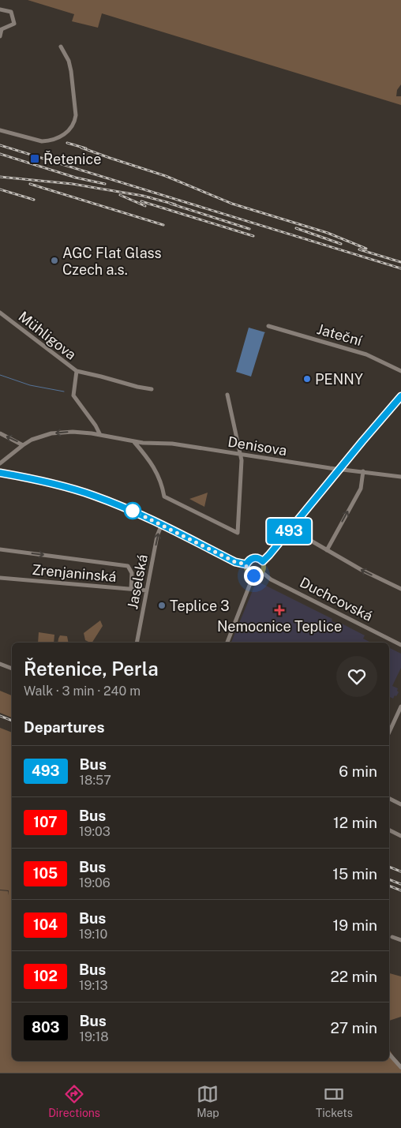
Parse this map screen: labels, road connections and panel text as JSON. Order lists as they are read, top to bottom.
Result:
{
  "streets": {
    "street": [
      "Jateční",
      "Mühligova",
      "Denisova",
      "Zrenjaninská",
      "Jaselská",
      "Duchcovská"
    ]
  },
  "crossings": [
    ["Zrenjaninská", "Jaselská"]
  ],
  "one_way": ["Jaselská"],
  "places": {
    "transit": ["Řetenice"],
    "other": ["AGC Flat Glass Czech a.s.", "PENNY", "Teplice 3"],
    "health": ["Nemocnice Teplice"]
  },
  "lines": ["bus line 493"],
  "page": {
    "on_map": "493",
    "heading": [
      ["Řetenice, Perla", "Walk · 3 min · 240 m"],
      "Departures"
    ],
    "list": [
      {
        "mark": "493",
        "name": "Bus",
        "note": "18:57",
        "value": "6 min"
      },
      {
        "mark": "107",
        "name": "Bus",
        "note": "19:03",
        "value": "12 min"
      },
      {
        "mark": "105",
        "name": "Bus",
        "note": "19:06",
        "value": "15 min"
      },
      {
        "mark": "104",
        "name": "Bus",
        "note": "19:10",
        "value": "19 min"
      },
      {
        "mark": "102",
        "name": "Bus",
        "note": "19:13",
        "value": "22 min"
      },
      {
        "mark": "803",
        "name": "Bus",
        "note": "19:18",
        "value": "27 min"
      }
    ],
    "tabs": ["Directions", "Map", "Tickets"]
  }
}
